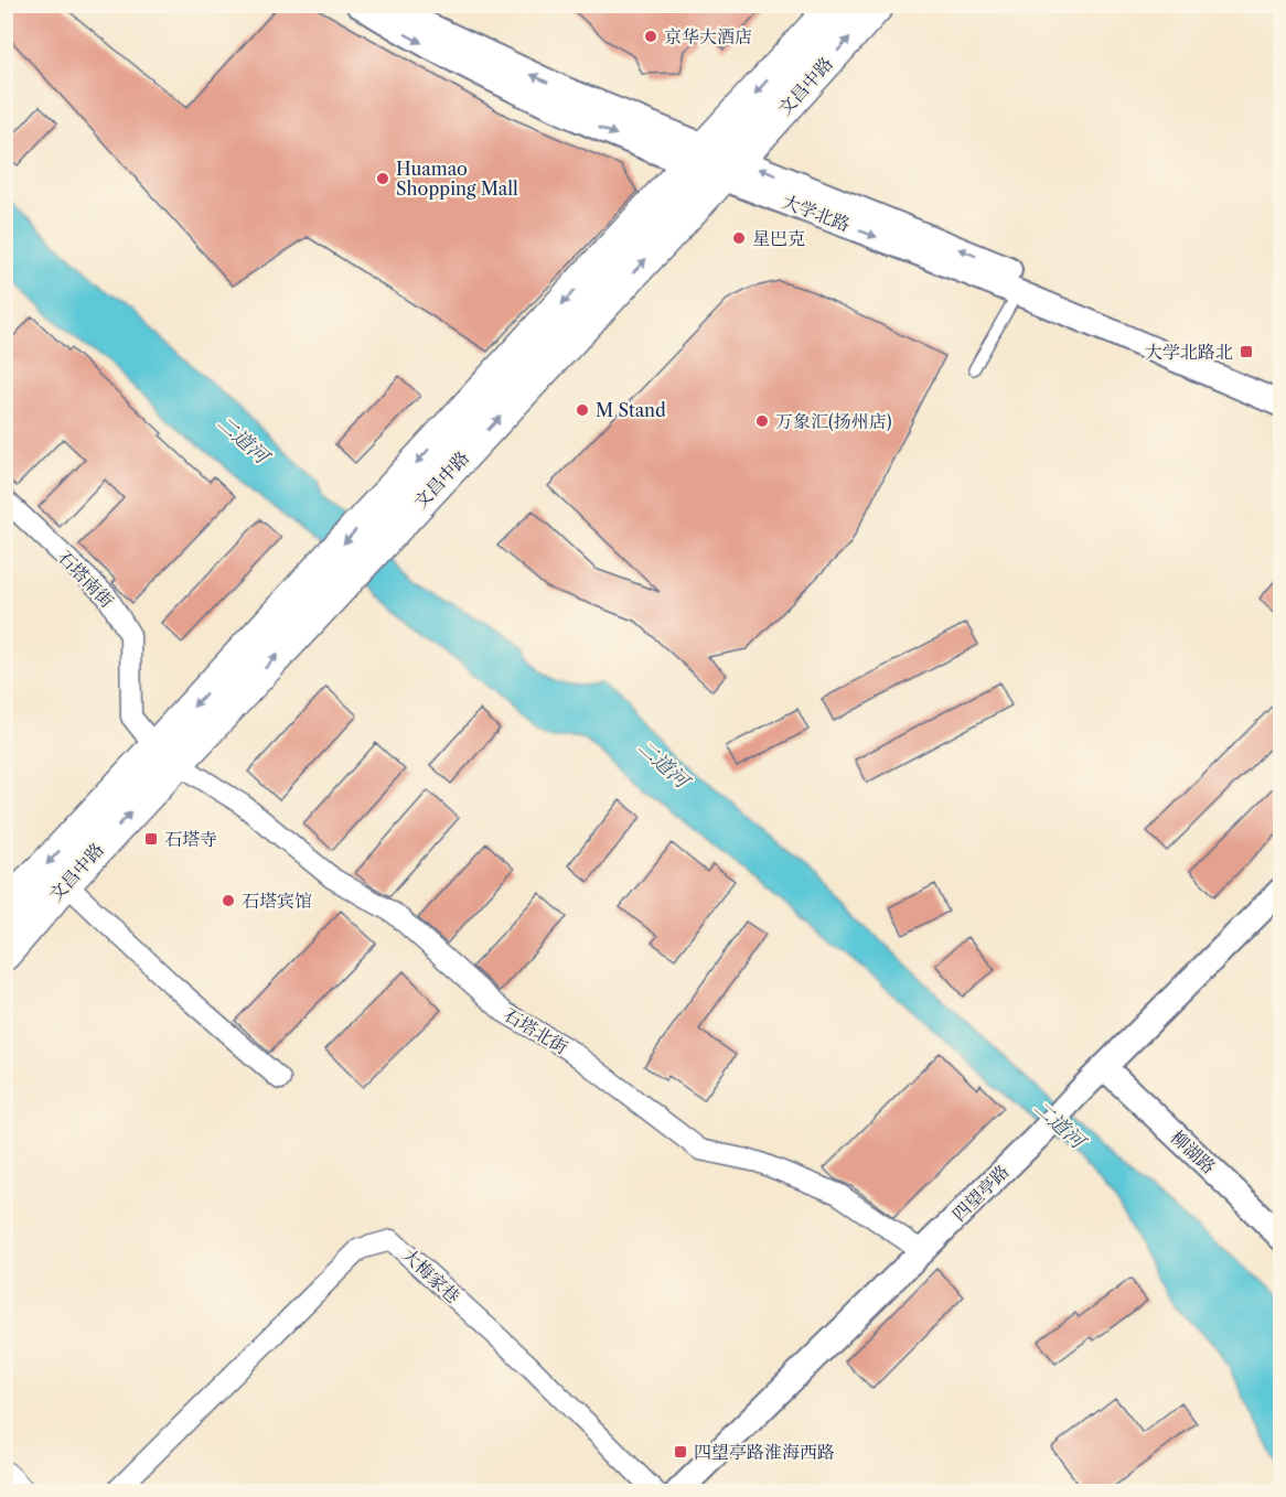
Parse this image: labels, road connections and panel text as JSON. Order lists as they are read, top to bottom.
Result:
{
  "streets": {
    "main road": ["文昌中路"],
    "street": [
      "大学北路",
      "石塔南街",
      "石塔北街",
      "柳湖路",
      "四望亭路",
      "大梅家巷"
    ]
  },
  "crossings": [
    ["文昌中路", "大学北路"],
    ["文昌中路", "石塔南街"],
    ["文昌中路", "石塔北街"],
    ["石塔南街", "石塔北街"],
    ["石塔北街", "四望亭路"],
    ["柳湖路", "四望亭路"]
  ],
  "water": ["二道河"],
  "places": {
    "other": [
      "京华大酒店",
      "Huamao Shopping Mall",
      "星巴克",
      "M Stand",
      "万象汇(扬州店)",
      "石塔宾馆"
    ],
    "transit": ["大学北路北", "石塔寺", "四望亭路淮海西路"]
  }
}
